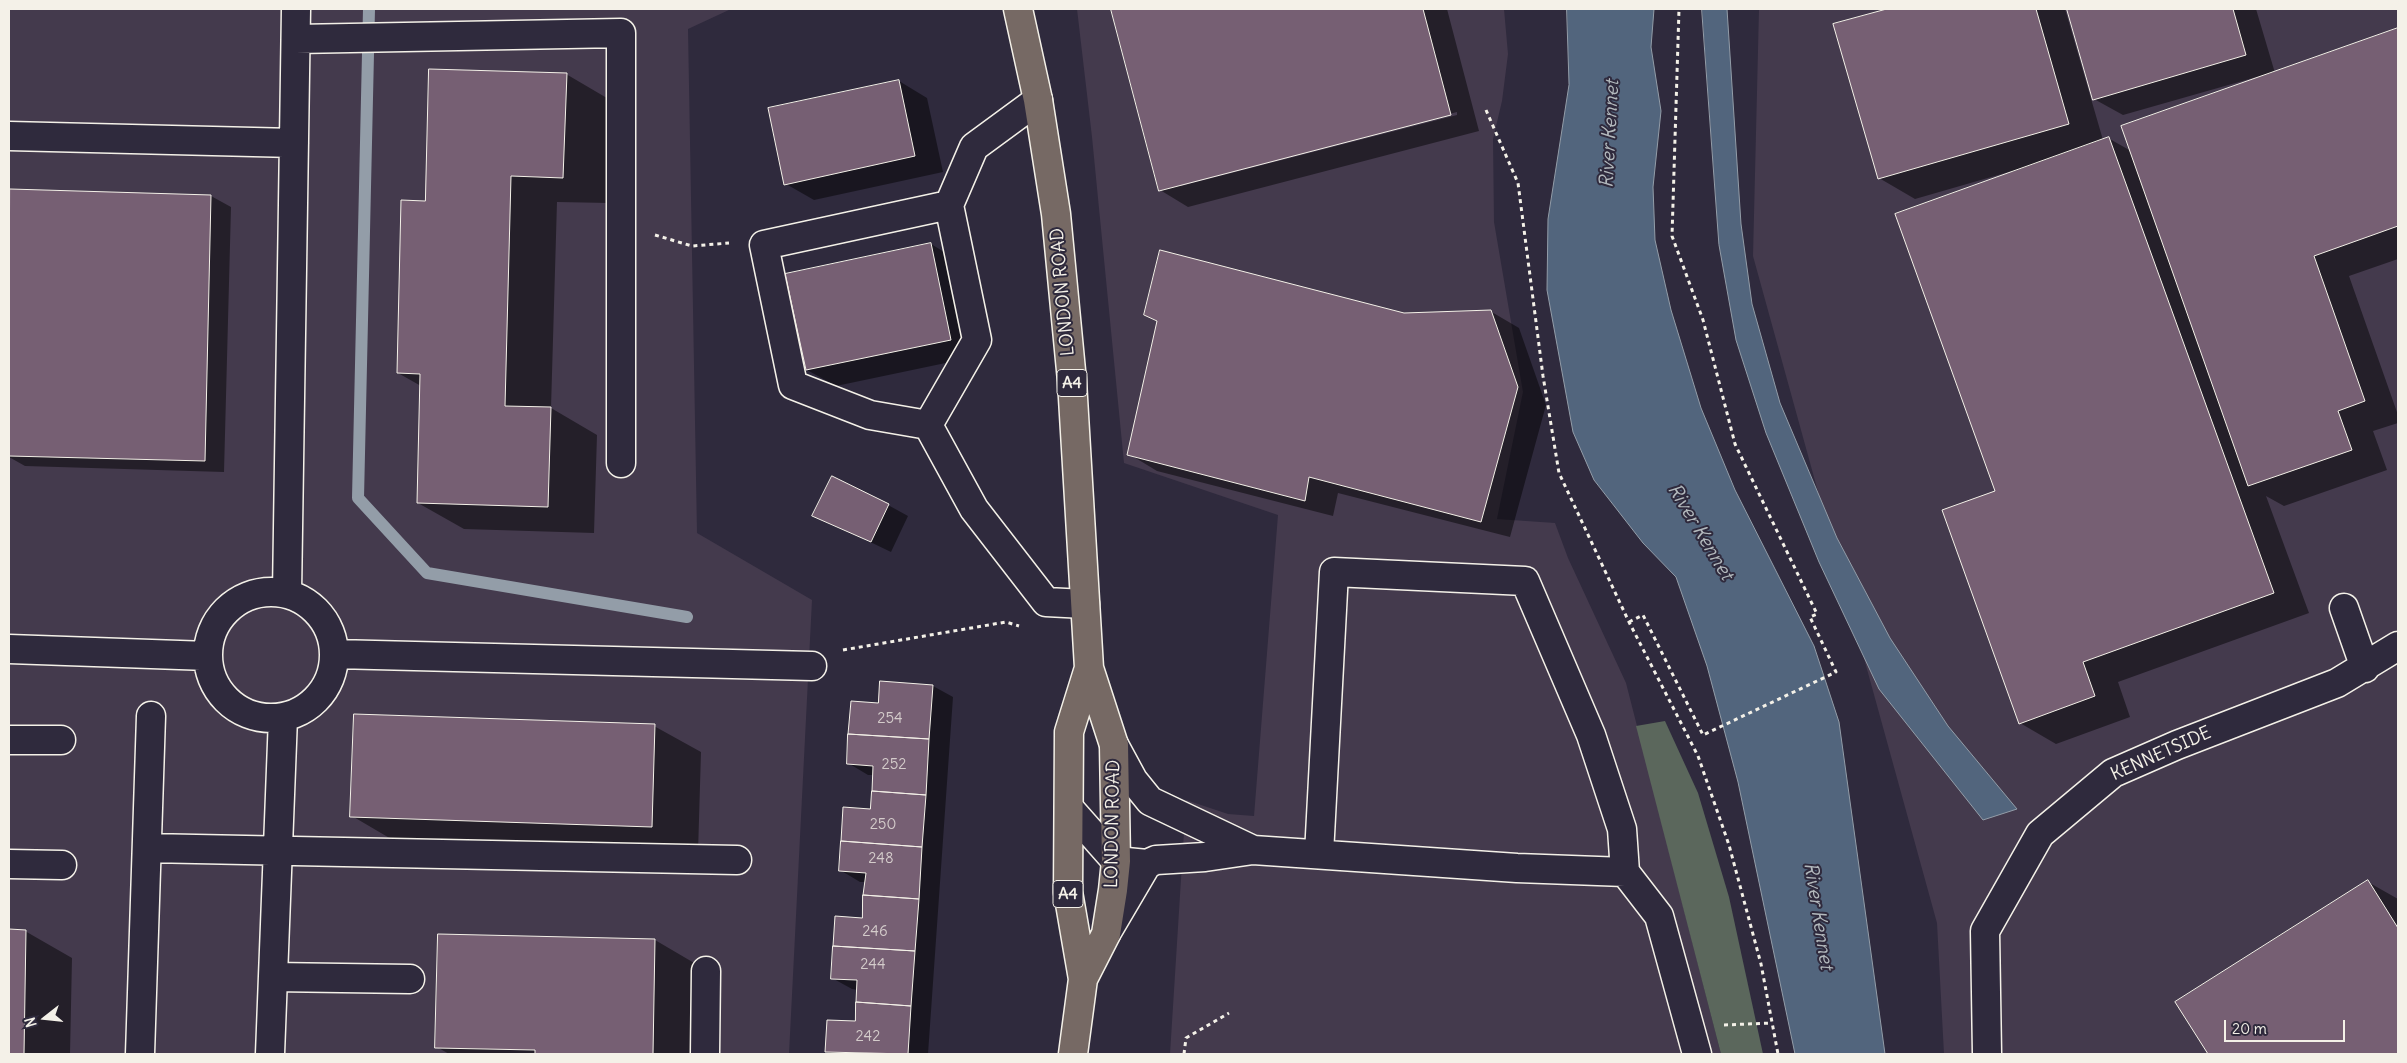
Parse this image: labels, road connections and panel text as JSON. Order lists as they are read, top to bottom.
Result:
{
  "streets": {
    "main road": ["LONDON ROAD", "A4"],
    "street": ["KENNETSIDE"]
  },
  "water": ["River Kennet"],
  "house_numbers": [
    "254",
    "252",
    "250",
    "248",
    "246",
    "244",
    "242"
  ],
  "scale_bar": "20 m",
  "north": "left"
}
